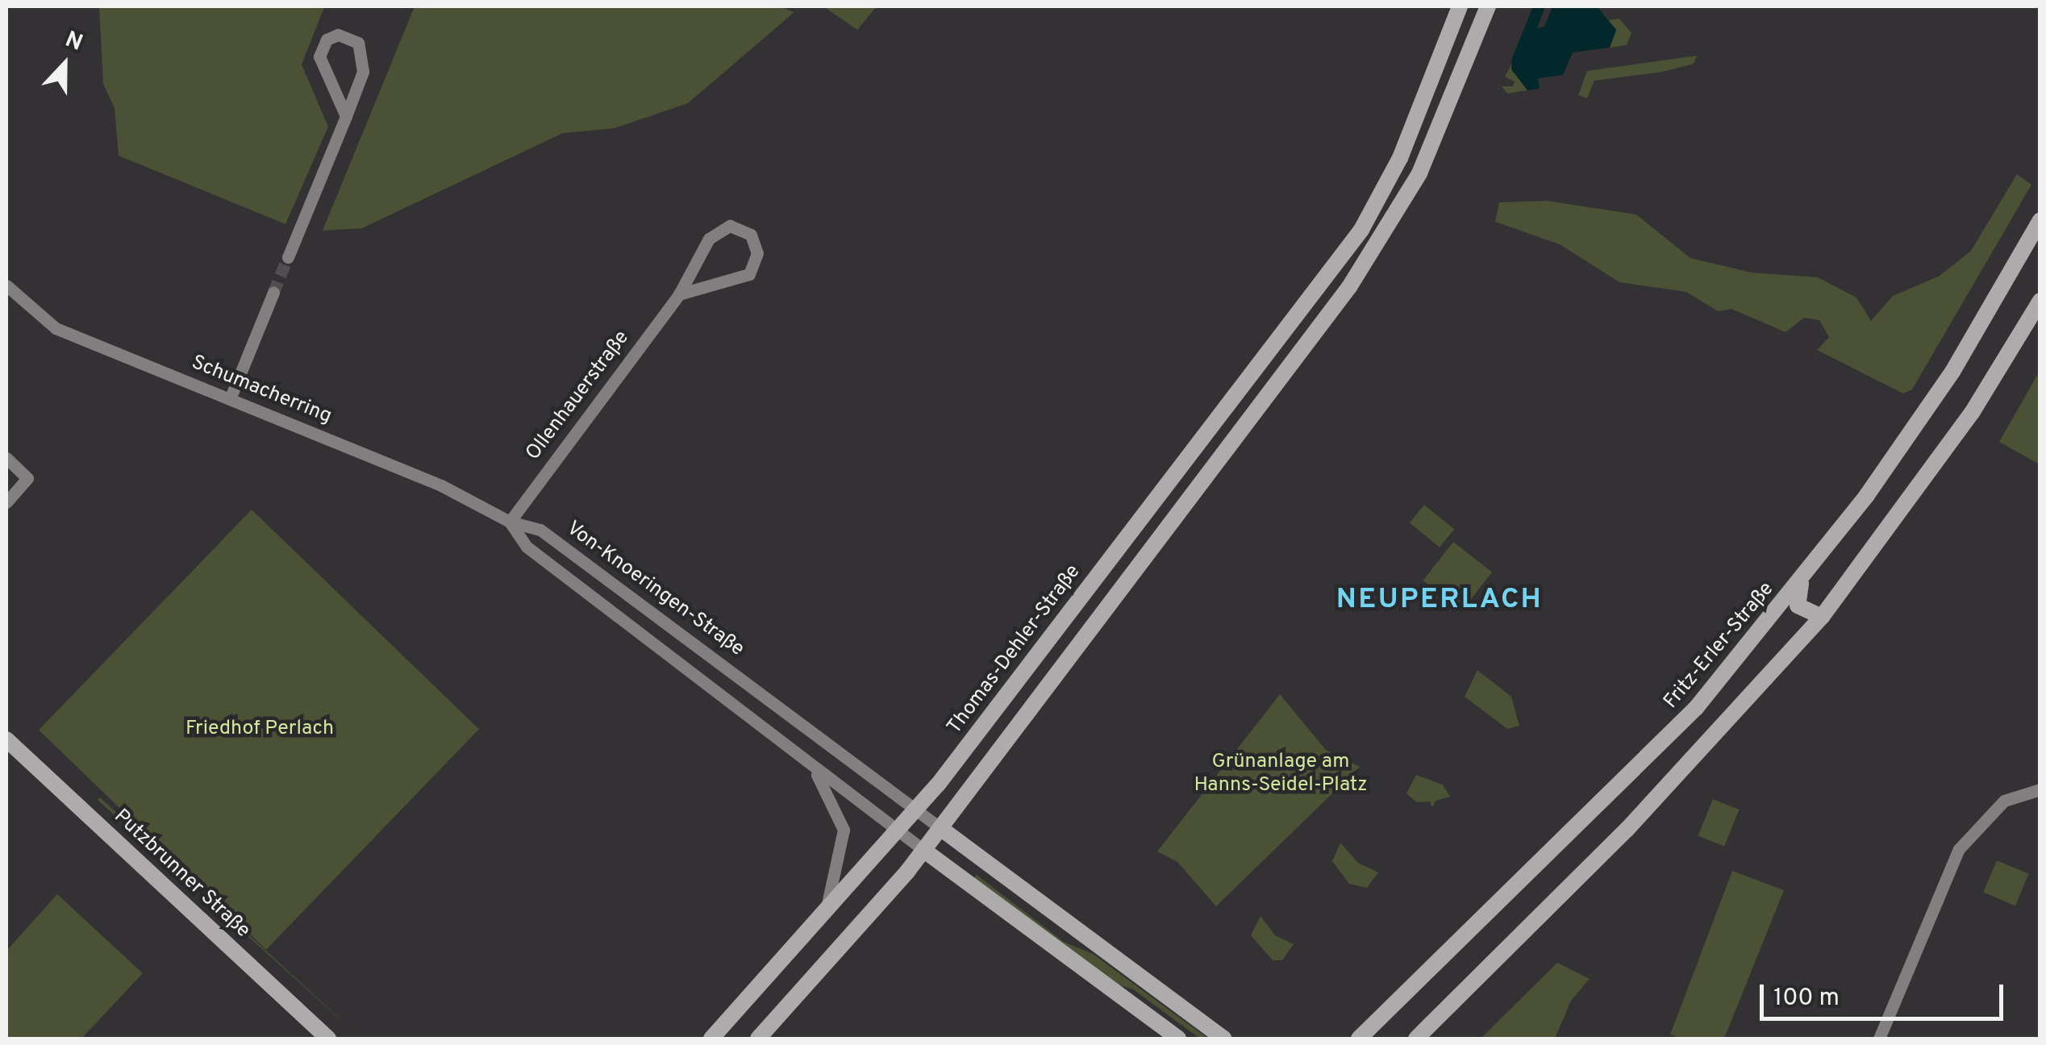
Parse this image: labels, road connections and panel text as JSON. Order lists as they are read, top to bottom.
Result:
{
  "streets": {
    "main road": [
      "Von-Knoeringen-Straße",
      "Fritz-Erler-Straße",
      "Thomas-Dehler-Straße",
      "Putzbrunner Straße"
    ],
    "street": ["Schumacherring", "Ollenhauerstraße"]
  },
  "crossings": [
    ["Schumacherring", "Ollenhauerstraße"],
    ["Schumacherring", "Von-Knoeringen-Straße"],
    ["Ollenhauerstraße", "Von-Knoeringen-Straße"],
    ["Von-Knoeringen-Straße", "Thomas-Dehler-Straße"]
  ],
  "districts": ["NEUPERLACH"],
  "parks": ["Friedhof Perlach", "Grünanlage am Hanns-Seidel-Platz"],
  "scale_bar": "100 m",
  "north": "top"
}
